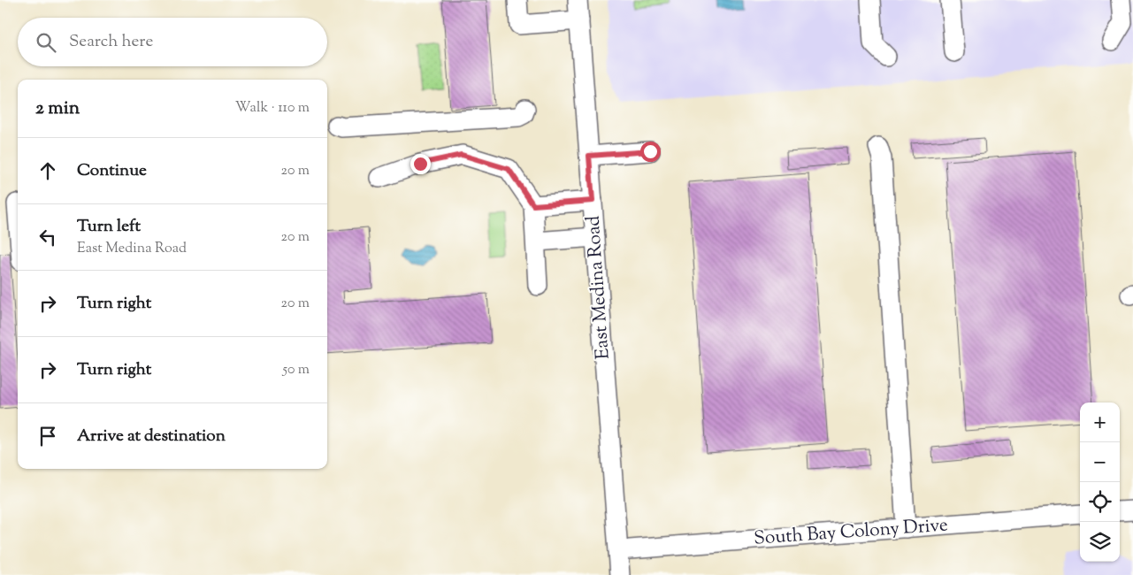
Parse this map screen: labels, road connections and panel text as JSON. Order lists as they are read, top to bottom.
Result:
{
  "streets": {
    "street": ["East Medina Road", "South Bay Colony Drive"]
  },
  "crossings": [
    ["East Medina Road", "South Bay Colony Drive"]
  ],
  "page": {
    "search": "Search here",
    "heading": ["2 min", "Walk · 110 m"],
    "list": [
      ["Continue", "20 m"],
      ["Turn left", "East Medina Road", "20 m"],
      ["Turn right", "20 m"],
      ["Turn right", "50 m"],
      "Arrive at destination"
    ],
    "map_buttons": ["+", "−"]
  }
}
